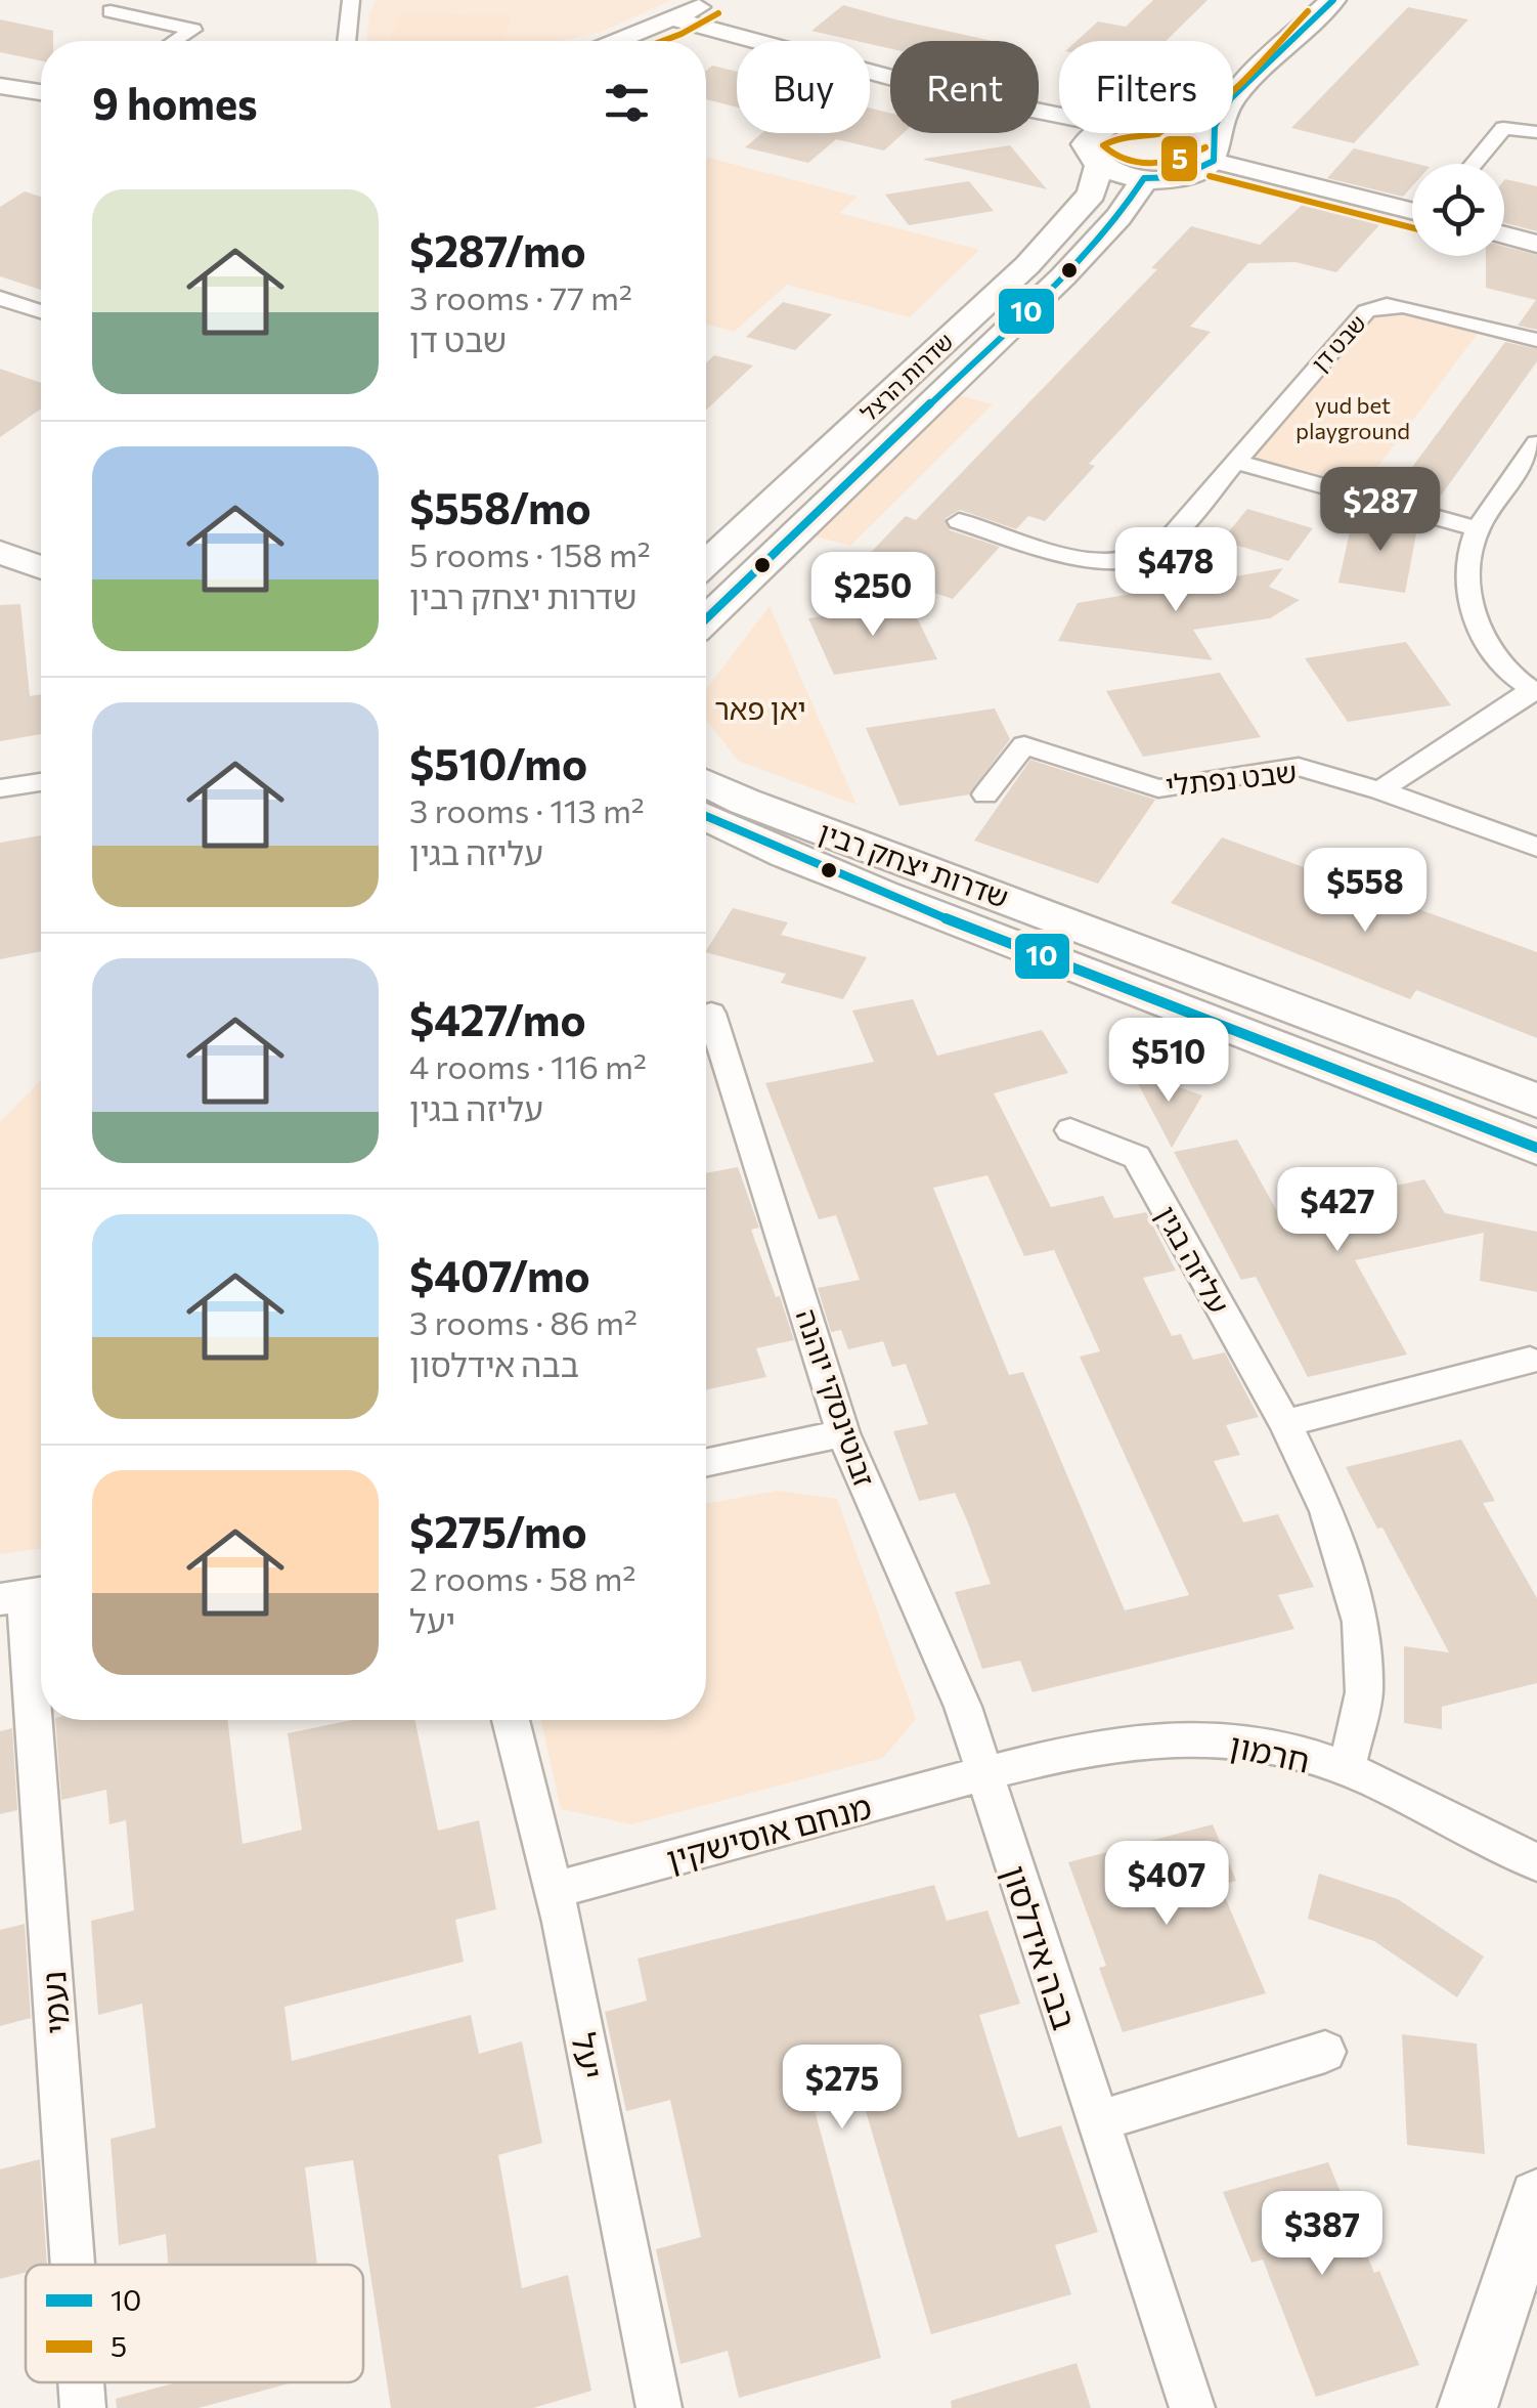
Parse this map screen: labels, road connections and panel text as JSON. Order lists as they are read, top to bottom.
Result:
{
  "streets": {
    "main road": ["שדרות הרצל", "שדרות יצחק רבין"],
    "street": [
      "שבט דן",
      "שבט נפתלי",
      "עליזה בגין",
      "זבוטינסקי יוהנה",
      "חרמון",
      "מנחם אוסישקין",
      "בבה אידלסון",
      "נעמי",
      "יעל"
    ]
  },
  "crossings": [
    ["עליזה בגין", "חרמון"],
    ["זבוטינסקי יוהנה", "חרמון"],
    ["זבוטינסקי יוהנה", "מנחם אוסישקין"],
    ["זבוטינסקי יוהנה", "בבה אידלסון"],
    ["חרמון", "מנחם אוסישקין"],
    ["חרמון", "בבה אידלסון"],
    ["מנחם אוסישקין", "בבה אידלסון"],
    ["מנחם אוסישקין", "יעל"]
  ],
  "parks": ["yud bet playground", "יאן פאר"],
  "lines": ["transit line 10", "transit line 5"],
  "legend": ["10", "5"],
  "page": {
    "chip": ["Buy", "Rent", "Filters"],
    "heading": "9 homes",
    "list": [
      {
        "name": "$287/mo",
        "note": "3 rooms · 77 m² · שבט דן"
      },
      {
        "name": "$558/mo",
        "note": "5 rooms · 158 m² · שדרות יצחק רבין"
      },
      {
        "name": "$510/mo",
        "note": "3 rooms · 113 m² · עליזה בגין"
      },
      {
        "name": "$427/mo",
        "note": "4 rooms · 116 m² · עליזה בגין"
      },
      {
        "name": "$407/mo",
        "note": "3 rooms · 86 m² · בבה אידלסון"
      },
      {
        "name": "$275/mo",
        "note": "2 rooms · 58 m² · יעל"
      }
    ],
    "price": [
      "$287",
      "$478",
      "$250",
      "$558",
      "$510",
      "$427",
      "$407",
      "$275",
      "$387"
    ]
  }
}
